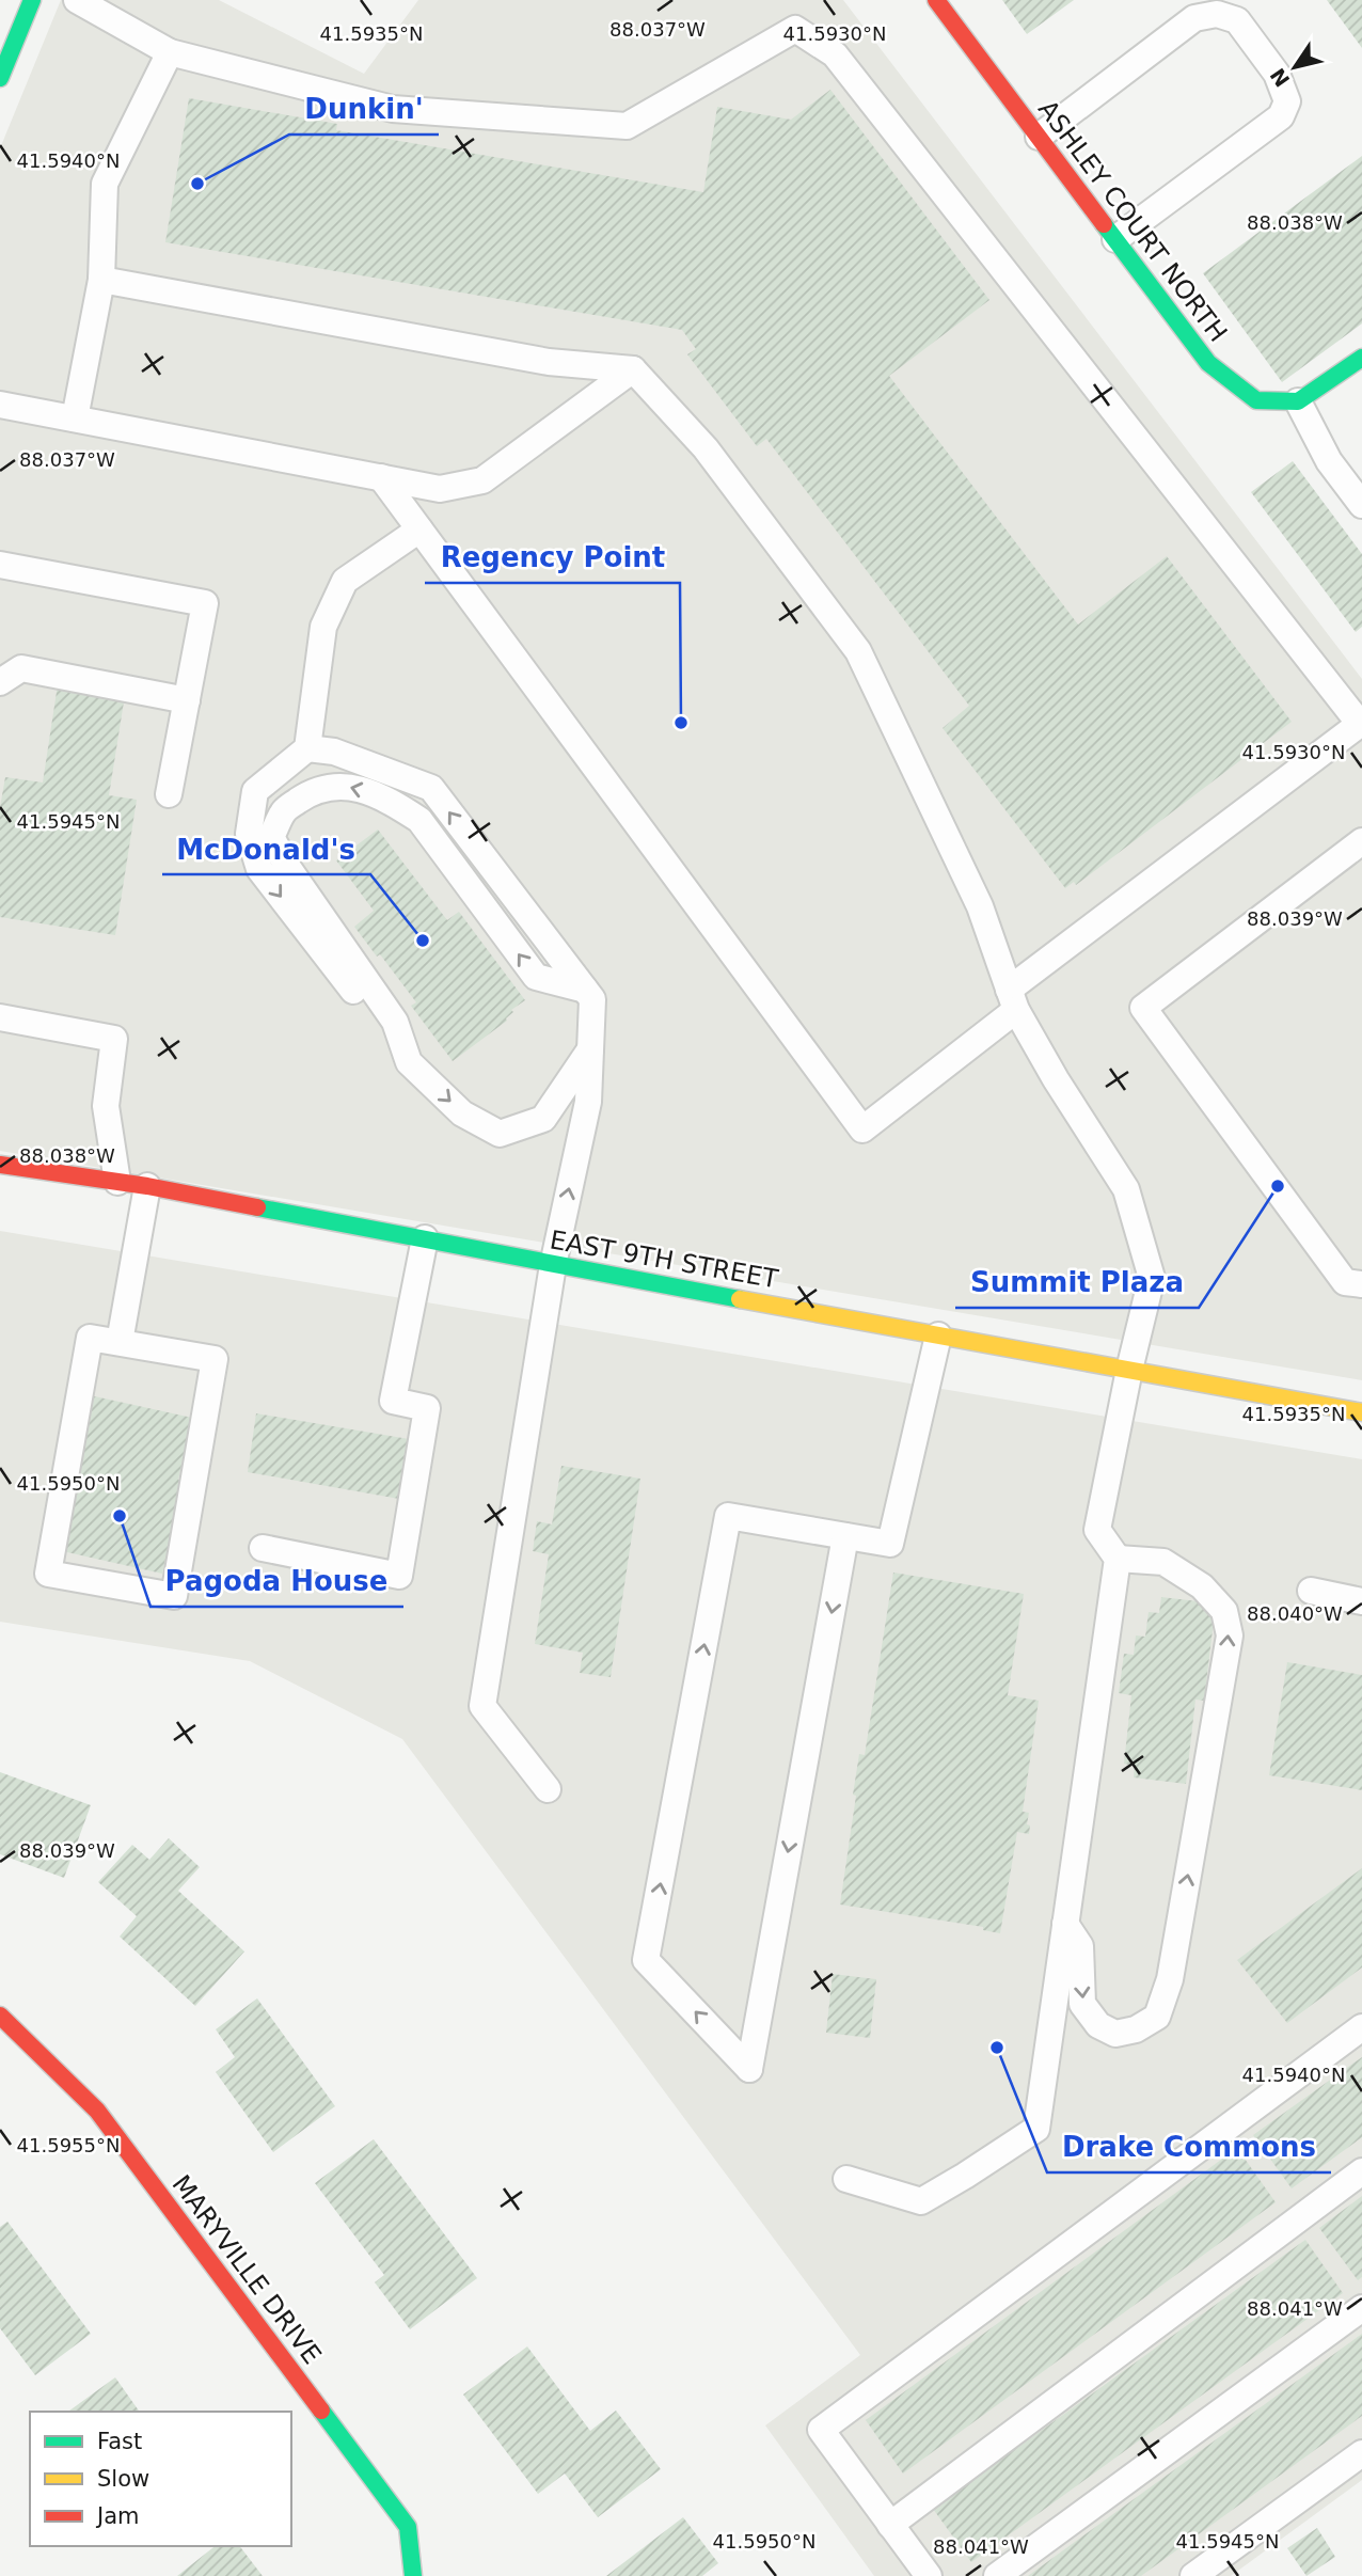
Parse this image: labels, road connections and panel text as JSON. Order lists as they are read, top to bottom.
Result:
{
  "streets": {
    "street": ["ASHLEY COURT NORTH", "EAST 9TH STREET", "MARYVILLE DRIVE"]
  },
  "places": [
    "Dunkin'",
    "Regency Point",
    "McDonald's",
    "Summit Plaza",
    "Pagoda House",
    "Drake Commons"
  ],
  "legend": ["Fast", "Slow", "Jam"],
  "north": "bottom left",
  "coordinates": [
    "88.037°W",
    "41.5935°N",
    "41.5930°N",
    "41.5940°N",
    "88.038°W",
    "41.5945°N",
    "88.039°W",
    "41.5950°N",
    "88.040°W",
    "41.5955°N",
    "88.041°W"
  ]
}
